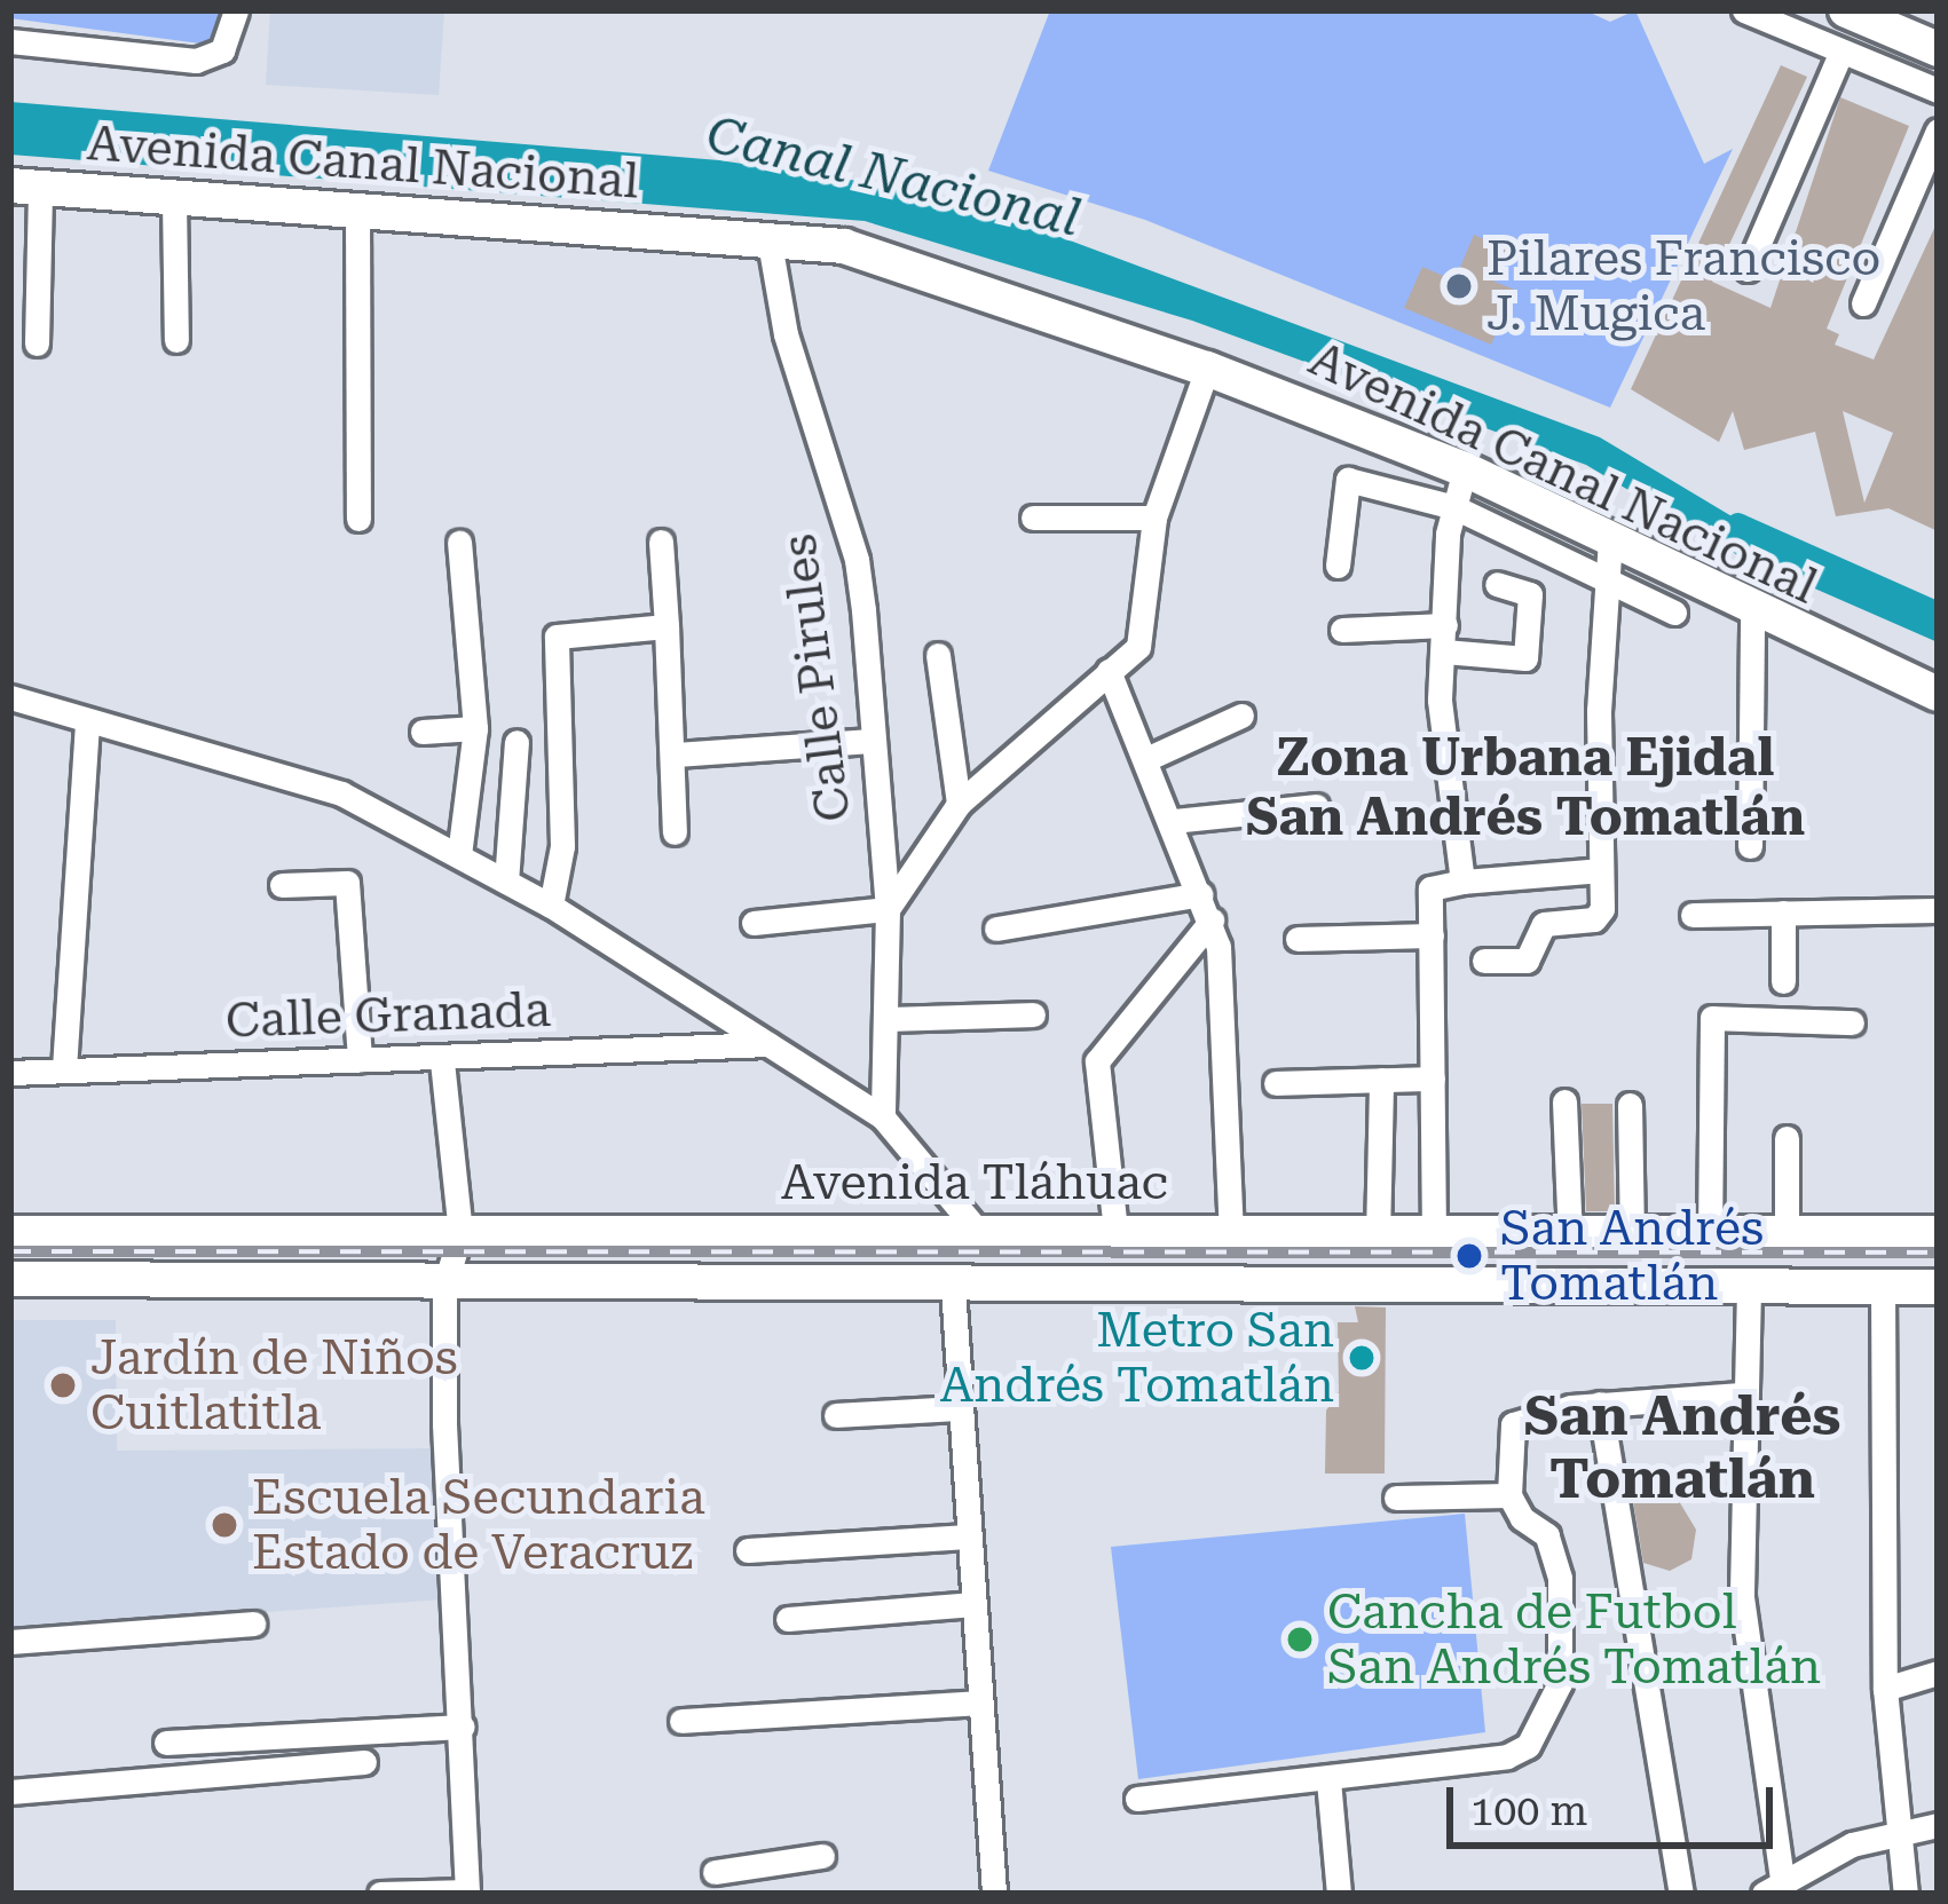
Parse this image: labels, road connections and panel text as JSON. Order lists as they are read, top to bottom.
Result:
{
  "streets": {
    "main road": ["Avenida Canal Nacional", "Avenida Tláhuac"],
    "street": ["Calle Pirules", "Calle Granada"]
  },
  "crossings": [
    ["Avenida Canal Nacional", "Calle Pirules"]
  ],
  "districts": ["Zona Urbana Ejidal San Andrés Tomatlán", "San Andrés Tomatlán"],
  "water": ["Canal Nacional"],
  "places": [
    "Pilares Francisco J. Mugica",
    "San Andrés Tomatlán",
    "Metro San Andrés Tomatlán",
    "Jardín de Niños Cuitlatitla",
    "Escuela Secundaria Estado de Veracruz",
    "Cancha de Futbol San Andrés Tomatlán"
  ],
  "scale_bar": "100 m"
}
